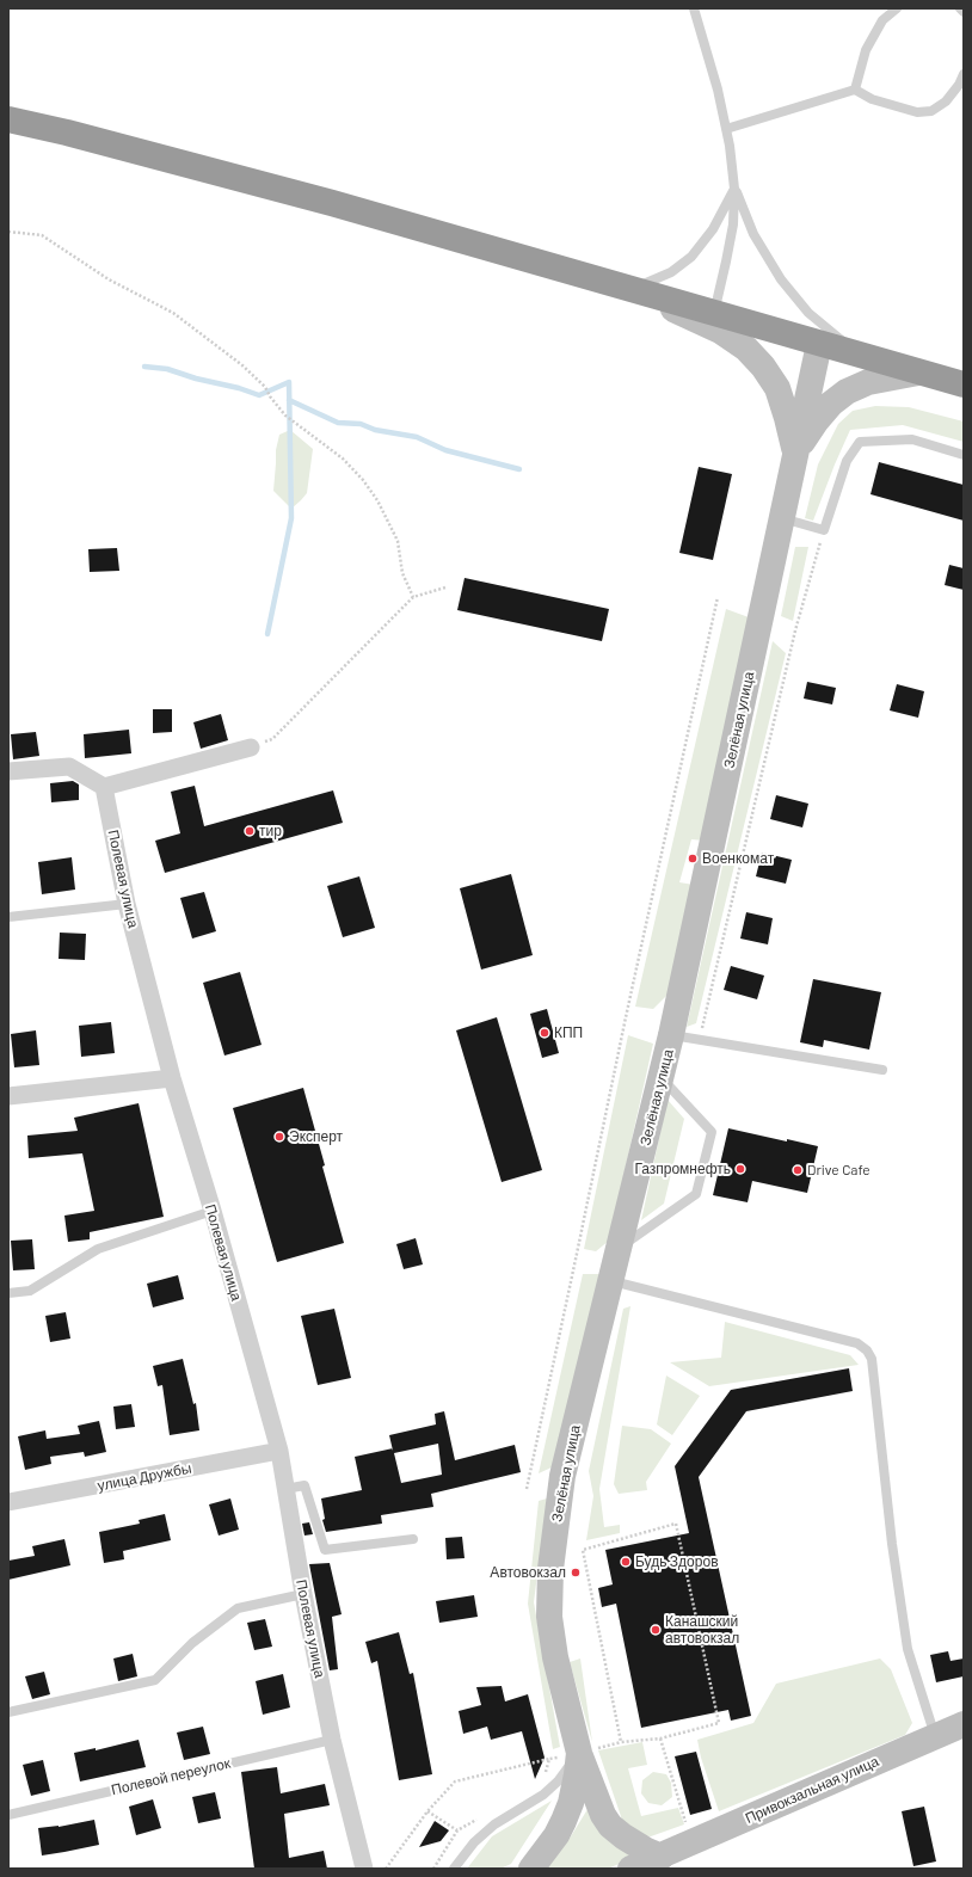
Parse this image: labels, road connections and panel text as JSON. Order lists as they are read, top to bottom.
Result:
{
  "streets": {
    "main road": ["Зелёная улица", "Привокзальная улица"],
    "street": ["Полевая улица", "улица Дружбы"],
    "lane": ["Полевой переулок"]
  },
  "crossings": [
    ["Полевая улица", "улица Дружбы"],
    ["Полевая улица", "Полевой переулок"]
  ],
  "places": [
    "тир",
    "Военкомат",
    "КПП",
    "Эксперт",
    "Газпромнефть",
    "Drive Cafe",
    "Будь Здоров",
    "Автовокзал",
    "Канашский автовокзал"
  ]
}
